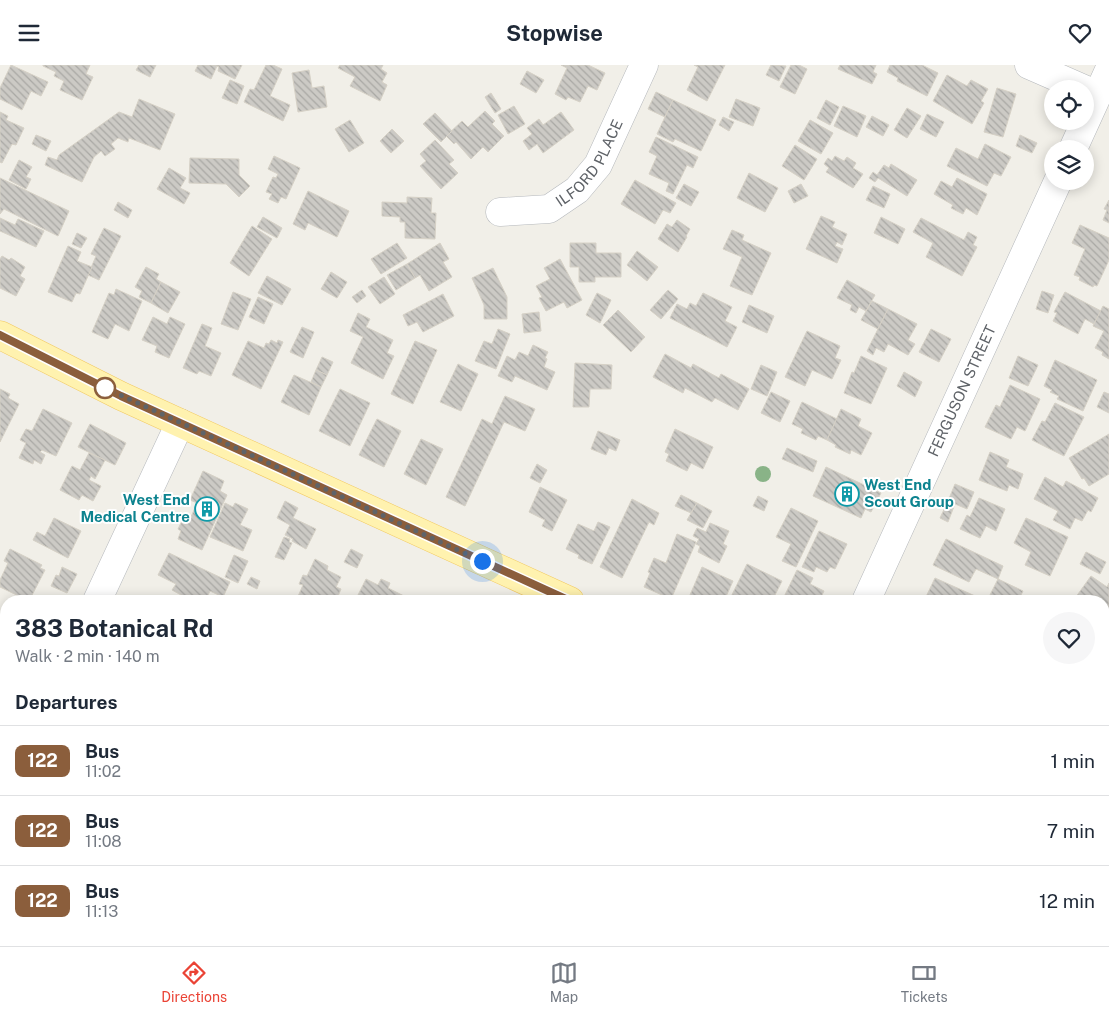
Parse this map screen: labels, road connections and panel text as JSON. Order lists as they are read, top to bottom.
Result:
{
  "streets": {
    "street": ["ILFORD PLACE", "FERGUSON STREET"]
  },
  "places": {
    "building": ["West End Scout Group", "West End Medical Centre"]
  },
  "lines": ["bus line 122"],
  "page": {
    "header": "Stopwise",
    "heading": [
      ["383 Botanical Rd", "Walk · 2 min · 140 m"],
      "Departures"
    ],
    "list": [
      {
        "mark": "122",
        "name": "Bus",
        "note": "11:02",
        "value": "1 min"
      },
      {
        "mark": "122",
        "name": "Bus",
        "note": "11:08",
        "value": "7 min"
      },
      {
        "mark": "122",
        "name": "Bus",
        "note": "11:13",
        "value": "12 min"
      }
    ],
    "tabs": ["Directions", "Map", "Tickets"]
  }
}
